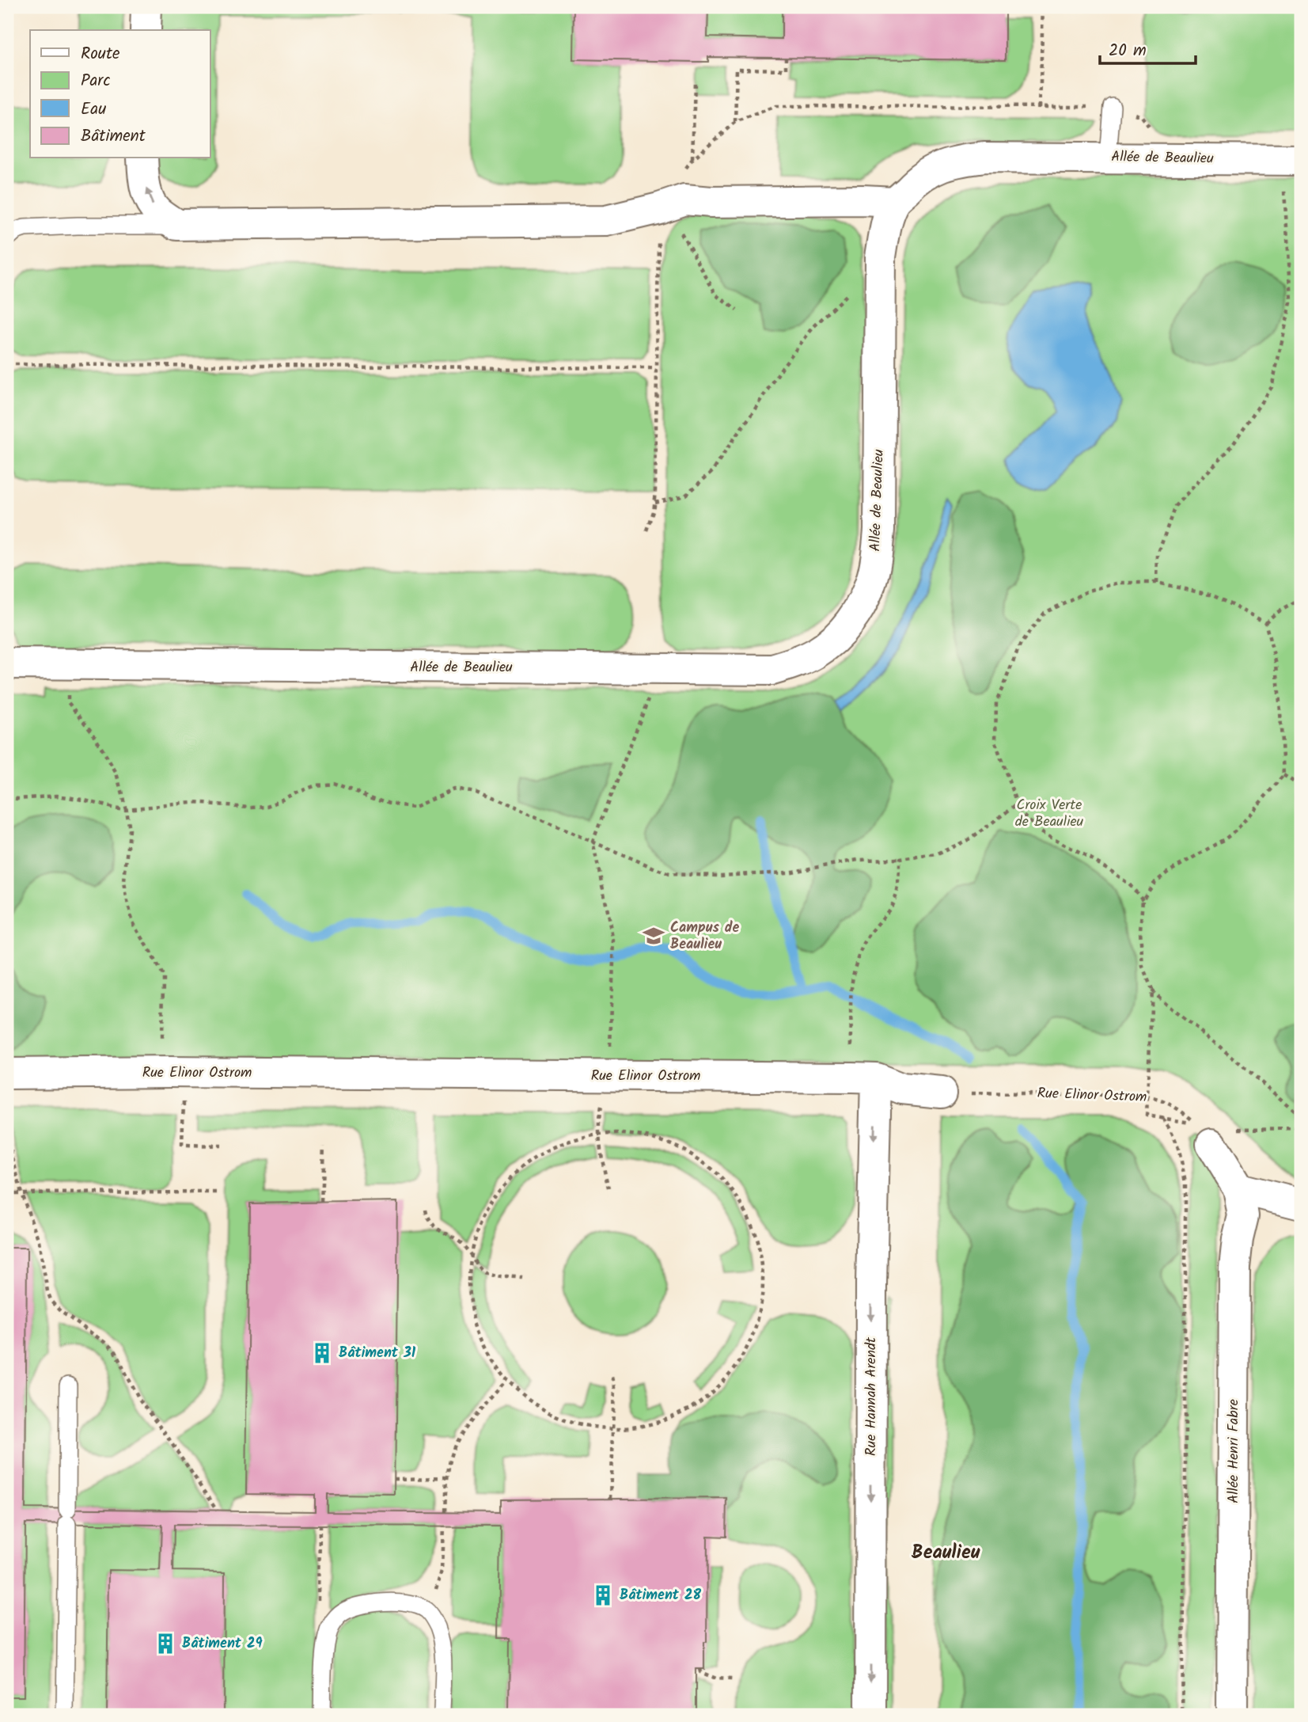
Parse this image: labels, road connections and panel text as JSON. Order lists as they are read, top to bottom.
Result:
{
  "streets": {
    "street": [
      "Allée de Beaulieu",
      "Rue Elinor Ostrom",
      "Rue Hannah Arendt",
      "Allée Henri Fabre"
    ]
  },
  "crossings": [
    ["Rue Elinor Ostrom", "Rue Hannah Arendt"]
  ],
  "one_way": ["Rue Hannah Arendt"],
  "districts": ["Beaulieu"],
  "parks": ["Croix Verte de Beaulieu"],
  "places": {
    "school or university": ["Campus de Beaulieu"],
    "building": ["Bâtiment 31", "Bâtiment 28", "Bâtiment 29"]
  },
  "legend": [
    "Route",
    "Parc",
    "Eau",
    "Bâtiment"
  ],
  "scale_bar": "20 m"
}
